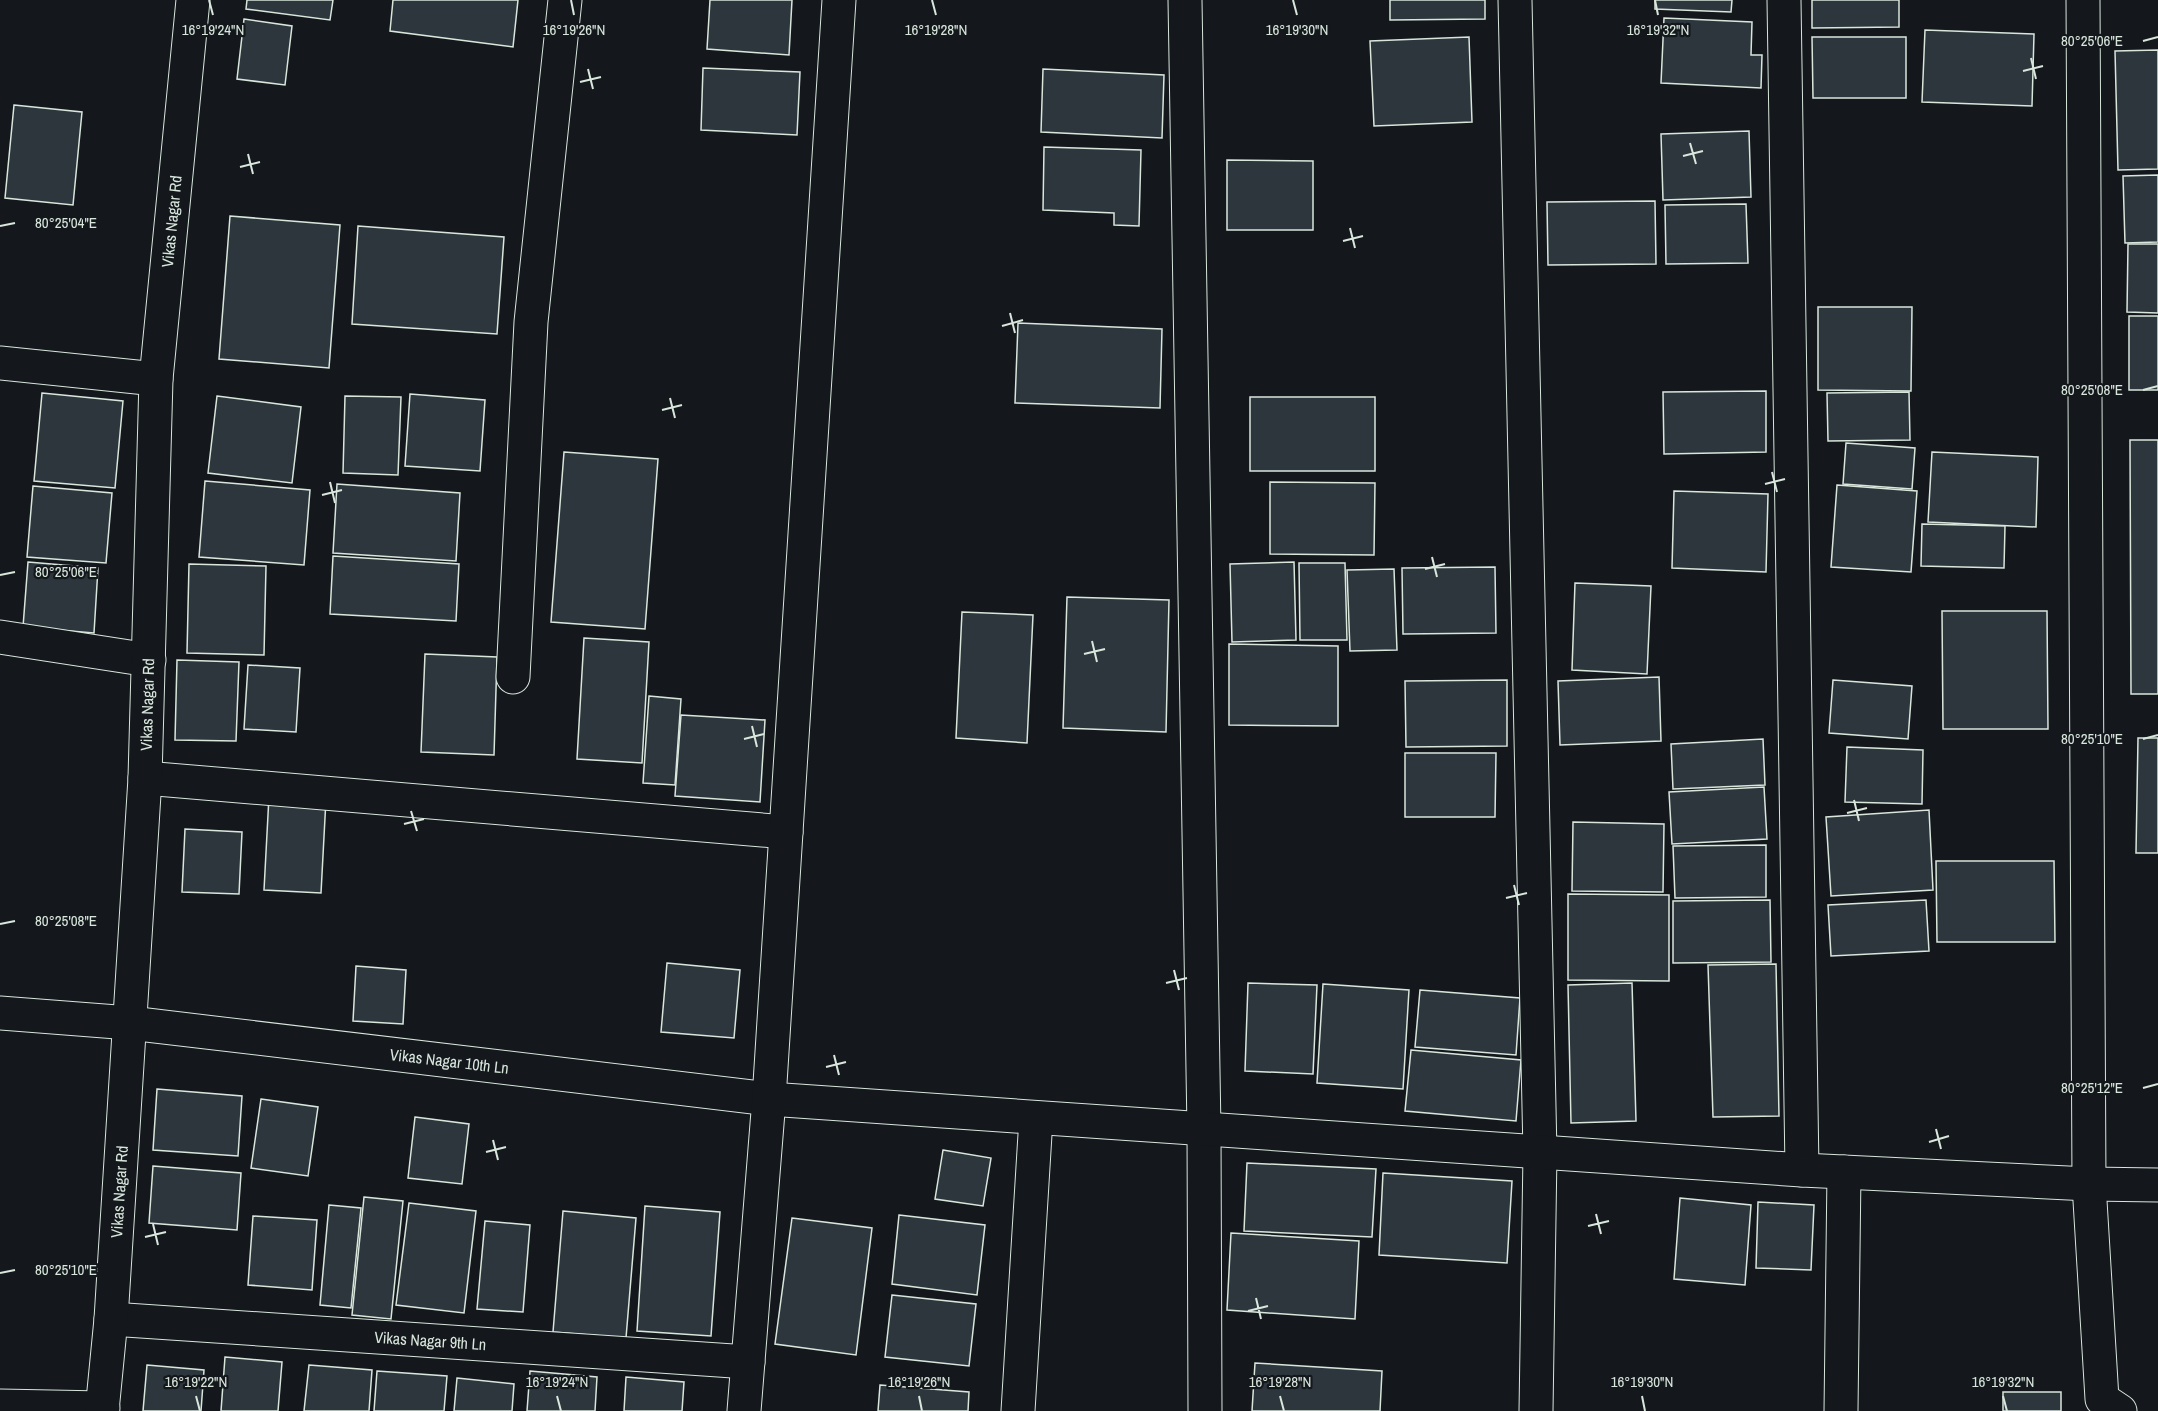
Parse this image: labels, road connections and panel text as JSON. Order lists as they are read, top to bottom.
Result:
{
  "streets": {
    "street": ["Vikas Nagar Rd", "Vikas Nagar 10th Ln", "Vikas Nagar 9th Ln"]
  },
  "crossings": [
    ["Vikas Nagar Rd", "Vikas Nagar 10th Ln"],
    ["Vikas Nagar Rd", "Vikas Nagar 9th Ln"]
  ],
  "coordinates": [
    "16°19'24\"N",
    "16°19'26\"N",
    "16°19'28\"N",
    "16°19'30\"N",
    "16°19'32\"N",
    "80°25'06\"E",
    "80°25'04\"E",
    "80°25'08\"E",
    "80°25'10\"E",
    "80°25'12\"E",
    "16°19'22\"N"
  ]
}
